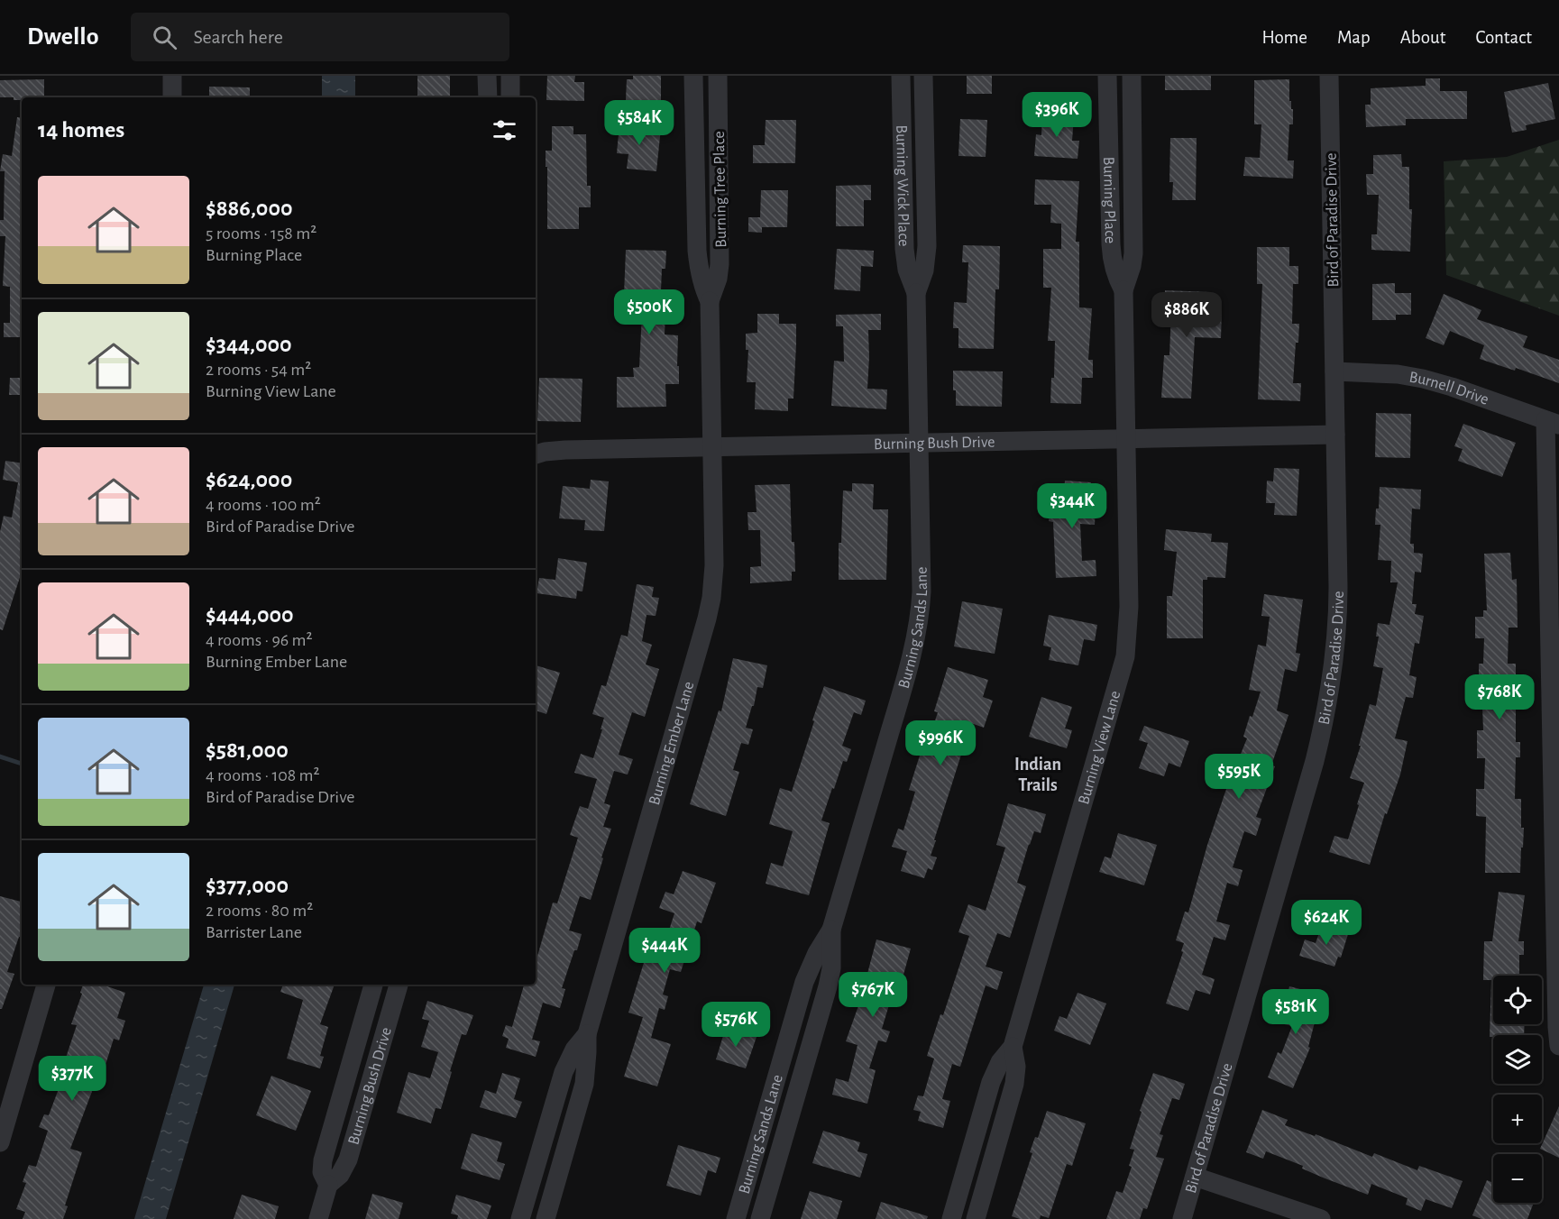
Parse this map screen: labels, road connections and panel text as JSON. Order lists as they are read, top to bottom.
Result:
{
  "streets": {
    "street": [
      "Burning Wick Place",
      "Burning Tree Place",
      "Burning Place",
      "Bird of Paradise Drive",
      "Burnell Drive",
      "Burning Bush Drive",
      "Burning Sands Lane",
      "Burning Ember Lane",
      "Burning View Lane"
    ]
  },
  "crossings": [
    ["Burning Wick Place", "Burning Bush Drive"],
    ["Burning Wick Place", "Burning Sands Lane"],
    ["Burning Tree Place", "Burning Bush Drive"],
    ["Burning Tree Place", "Burning Ember Lane"],
    ["Burning Place", "Burning Bush Drive"],
    ["Burning Place", "Burning View Lane"],
    ["Bird of Paradise Drive", "Burnell Drive"],
    ["Bird of Paradise Drive", "Burning Bush Drive"],
    ["Burning Bush Drive", "Burning Sands Lane"],
    ["Burning Bush Drive", "Burning Ember Lane"],
    ["Burning Bush Drive", "Burning View Lane"]
  ],
  "districts": ["Indian Trails"],
  "page": {
    "header": "Dwello",
    "search": "Search here",
    "nav": [
      "Home",
      "Map",
      "About",
      "Contact"
    ],
    "price": [
      "$396K",
      "$584K",
      "$500K",
      "$886K",
      "$344K",
      "$768K",
      "$996K",
      "$595K",
      "$624K",
      "$444K",
      "$767K",
      "$581K",
      "$576K",
      "$377K"
    ],
    "heading": "14 homes",
    "list": [
      {
        "name": "$886,000",
        "note": "5 rooms · 158 m² · Burning Place"
      },
      {
        "name": "$344,000",
        "note": "2 rooms · 54 m² · Burning View Lane"
      },
      {
        "name": "$624,000",
        "note": "4 rooms · 100 m² · Bird of Paradise Drive"
      },
      {
        "name": "$444,000",
        "note": "4 rooms · 96 m² · Burning Ember Lane"
      },
      {
        "name": "$581,000",
        "note": "4 rooms · 108 m² · Bird of Paradise Drive"
      },
      {
        "name": "$377,000",
        "note": "2 rooms · 80 m² · Barrister Lane"
      }
    ],
    "map_buttons": ["+", "−"]
  }
}
